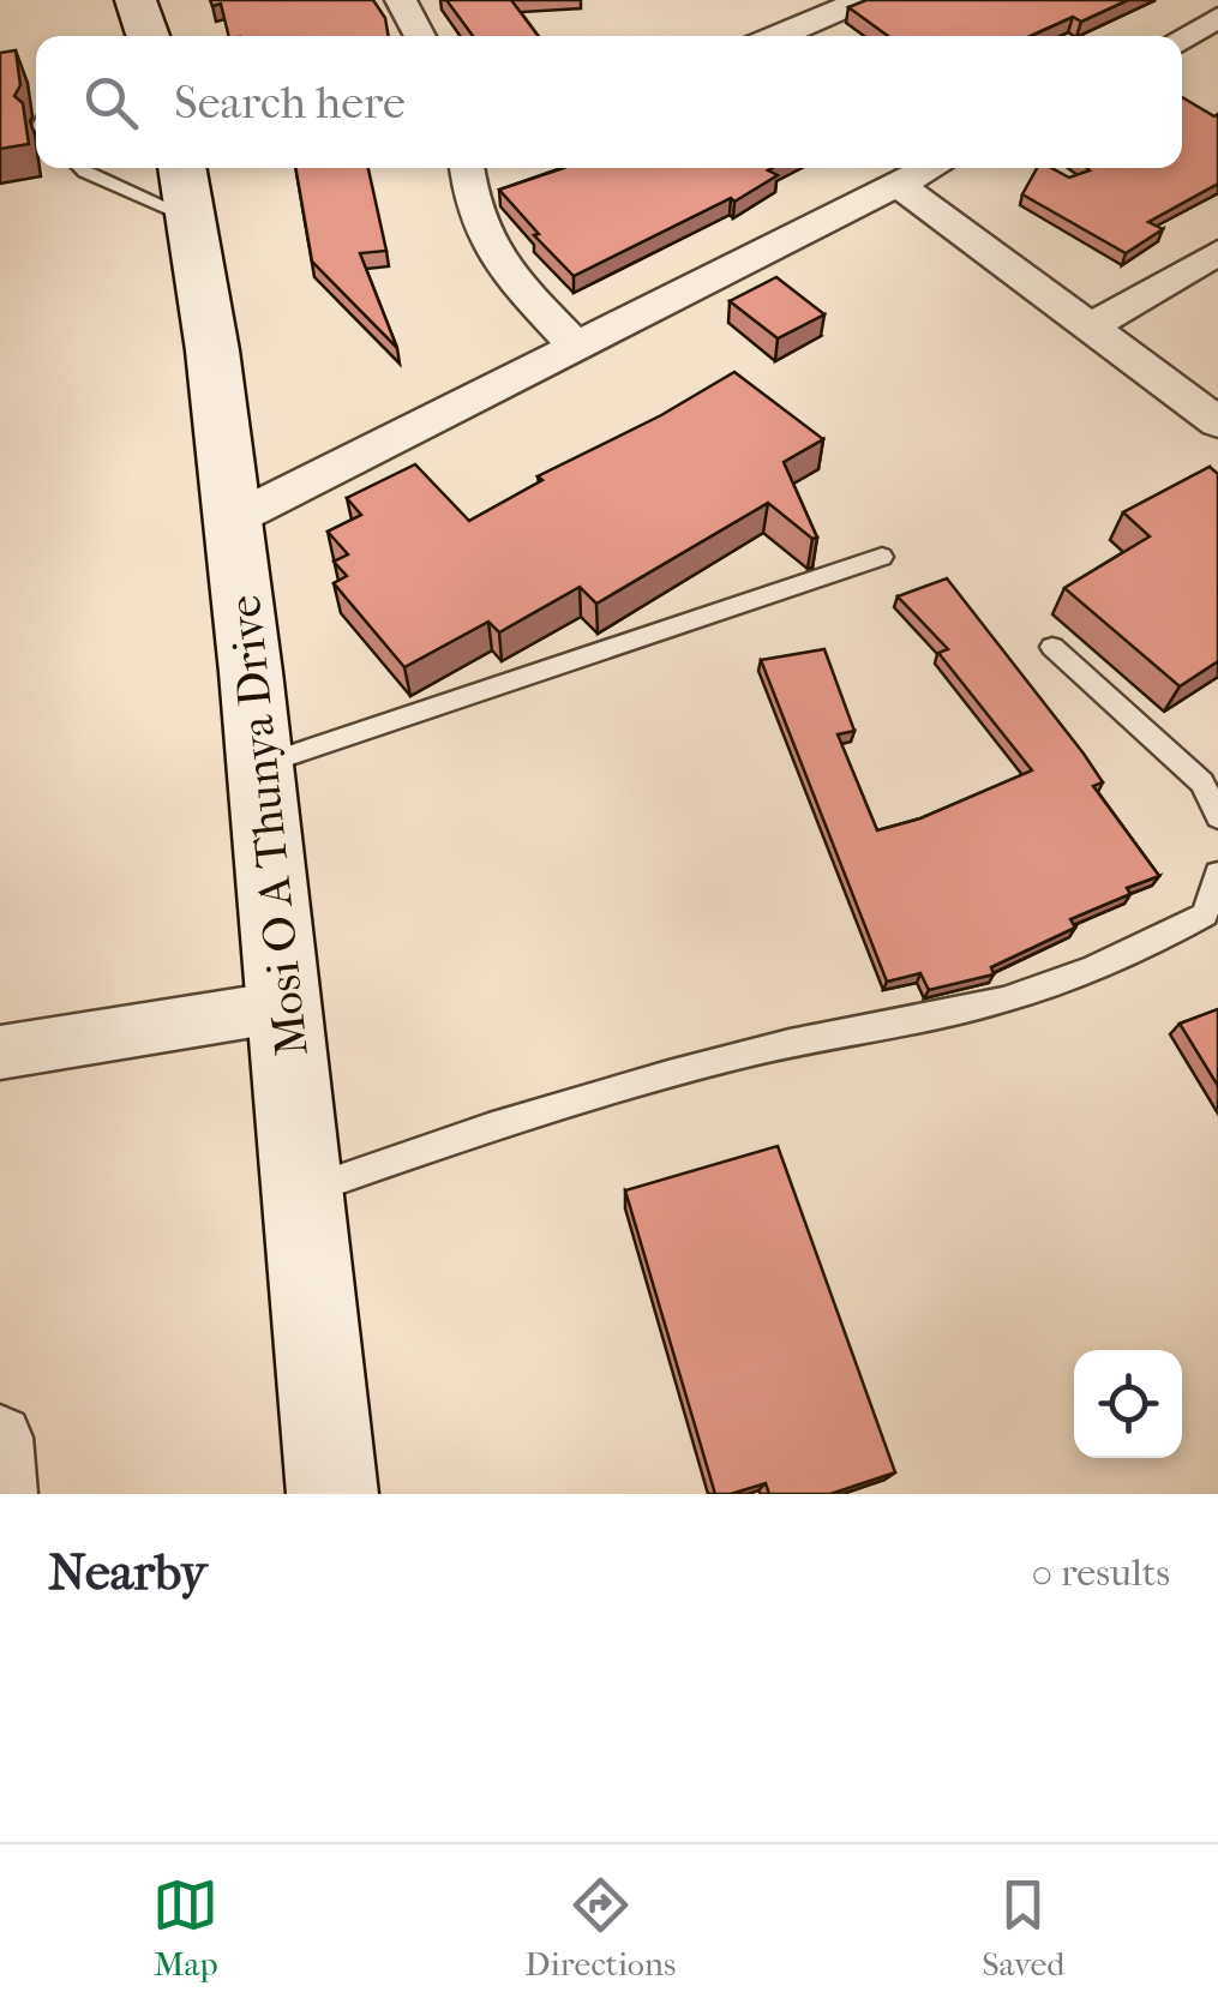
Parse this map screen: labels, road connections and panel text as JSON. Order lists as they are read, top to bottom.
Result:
{
  "streets": {
    "street": ["Mosi O A Thunya Drive"]
  },
  "page": {
    "search": "Search here",
    "heading": ["Nearby", "0 results"],
    "nav": ["Map", "Directions", "Saved"]
  }
}
